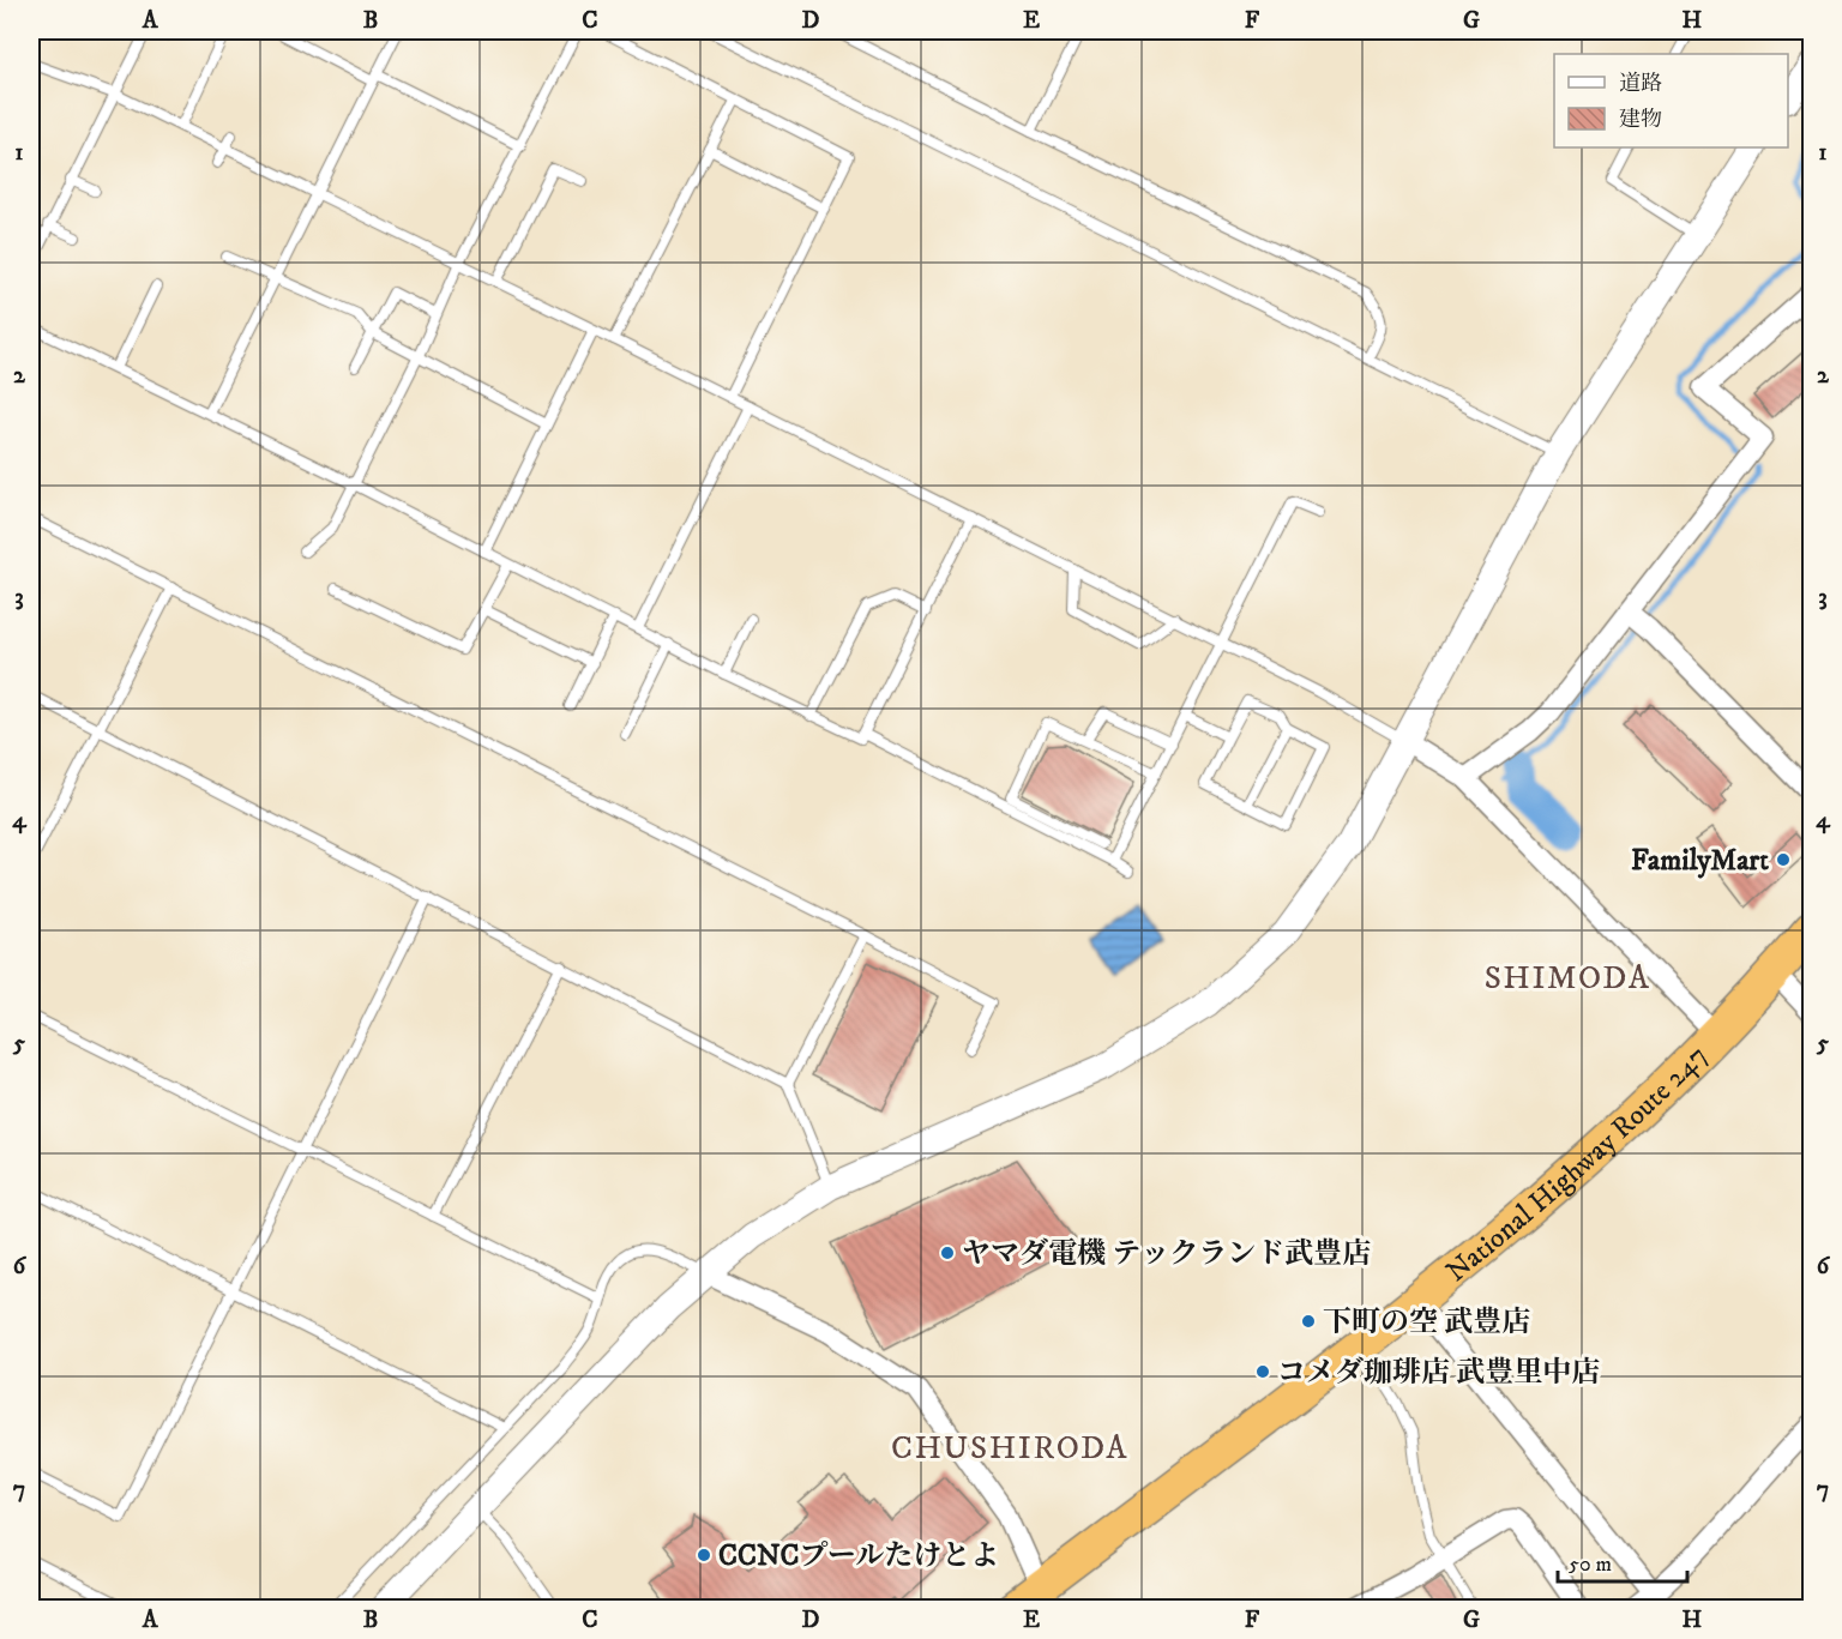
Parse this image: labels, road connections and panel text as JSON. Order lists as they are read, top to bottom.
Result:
{
  "streets": {
    "highway": ["National Highway Route 247"]
  },
  "districts": ["SHIMODA", "CHUSHIRODA"],
  "places": [
    "FamilyMart",
    "ヤマダ電機 テックランド武豊店",
    "下町の空 武豊店",
    "コメダ珈琲店 武豊里中店",
    "CCNCプールたけとよ"
  ],
  "legend": ["道路", "建物"],
  "scale_bar": "50 m",
  "grid": {
    "columns": [
      "A",
      "B",
      "C",
      "D",
      "E",
      "F",
      "G",
      "H"
    ],
    "rows": [
      "1",
      "2",
      "3",
      "4",
      "5",
      "6",
      "7"
    ]
  }
}
